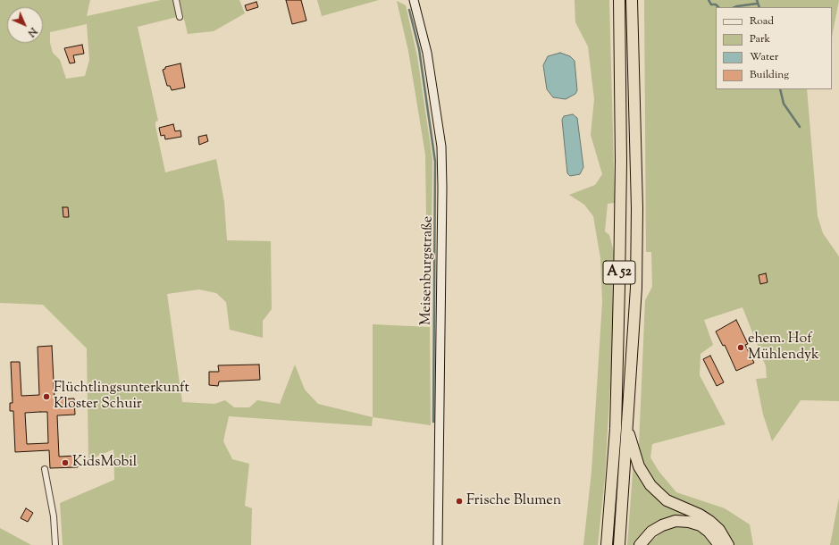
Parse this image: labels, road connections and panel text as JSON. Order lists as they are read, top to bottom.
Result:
{
  "streets": {
    "highway": ["A 52"],
    "main road": ["Meisenburgstraße"]
  },
  "places": [
    "ehem. Hof Mühlendyk",
    "Flüchtlingsunterkunft Kloster Schuir",
    "KidsMobil",
    "Frische Blumen"
  ],
  "legend": [
    "Road",
    "Park",
    "Water",
    "Building"
  ],
  "north": "bottom right"
}
